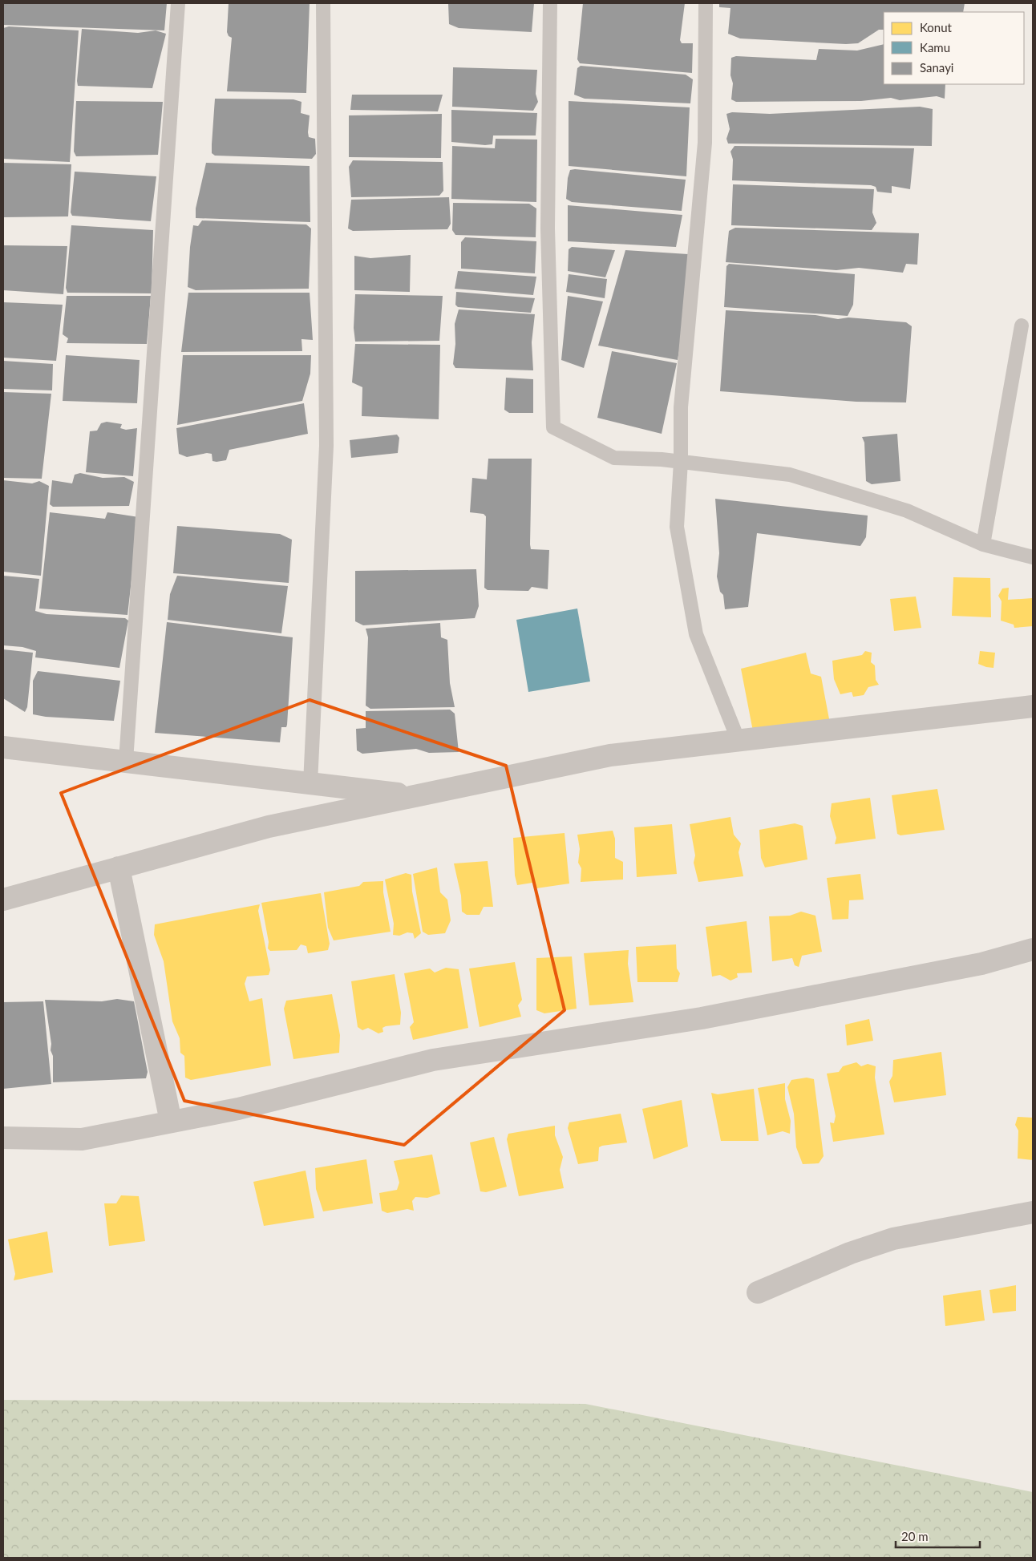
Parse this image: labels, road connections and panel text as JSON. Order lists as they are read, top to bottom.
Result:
{
  "legend": ["Konut", "Kamu", "Sanayi"],
  "scale_bar": "20 m"
}
